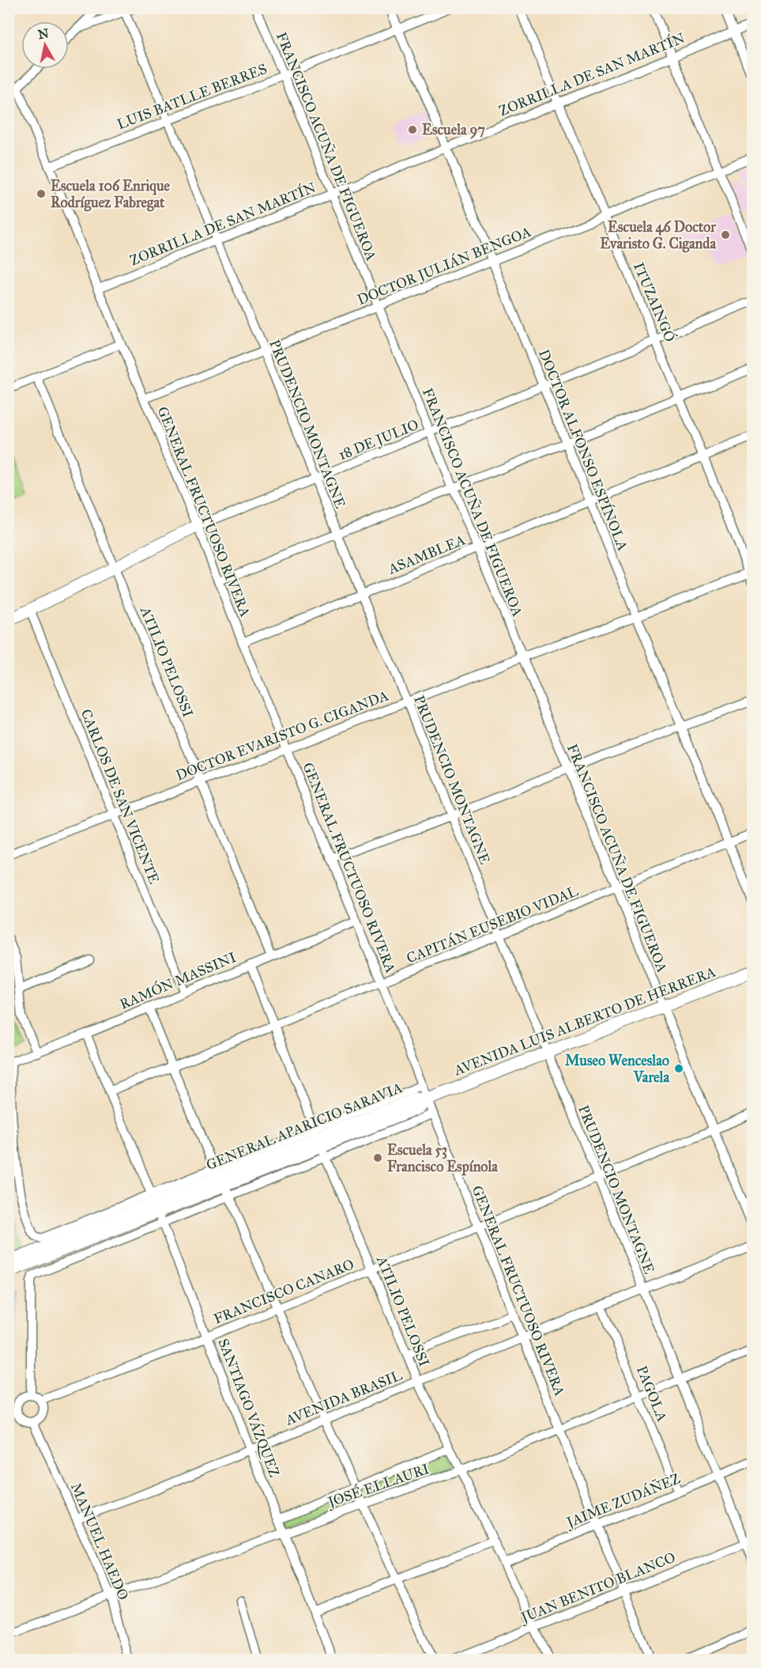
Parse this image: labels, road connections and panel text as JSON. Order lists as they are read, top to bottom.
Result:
{
  "streets": {
    "main road": ["AVENIDA LUIS ALBERTO DE HERRERA", "GENERAL APARICIO SARAVIA"],
    "street": [
      "ZORRILLA DE SAN MARTÍN",
      "LUIS BATLLE BERRES",
      "FRANCISCO ACUÑA DE FIGUEROA",
      "DOCTOR JULIÁN BENGOA",
      "ITUZAINGÓ",
      "PRUDENCIO MONTAGNE",
      "18 DE JULIO",
      "DOCTOR ALFONSO ESPÍNOLA",
      "GENERAL FRUCTUOSO RIVERA",
      "ASAMBLEA",
      "ATILIO PELOSSI",
      "DOCTOR EVARISTO G. CIGANDA",
      "CARLOS DE SAN VICENTE",
      "CAPITÁN EUSEBIO VIDAL",
      "RAMÓN MASSINI",
      "FRANCISCO CANARO",
      "PAGOLA",
      "AVENIDA BRASIL",
      "SANTIAGO VÁZQUEZ",
      "JOSÉ ELLAURI",
      "JAIME ZUDÁÑEZ",
      "MANUEL HAEDO",
      "JUAN BENITO BLANCO"
    ]
  },
  "crossings": [
    ["ZORRILLA DE SAN MARTÍN", "FRANCISCO ACUÑA DE FIGUEROA"],
    ["ZORRILLA DE SAN MARTÍN", "ITUZAINGÓ"],
    ["ZORRILLA DE SAN MARTÍN", "PRUDENCIO MONTAGNE"],
    ["ZORRILLA DE SAN MARTÍN", "DOCTOR ALFONSO ESPÍNOLA"],
    ["ZORRILLA DE SAN MARTÍN", "GENERAL FRUCTUOSO RIVERA"],
    ["LUIS BATLLE BERRES", "FRANCISCO ACUÑA DE FIGUEROA"],
    ["LUIS BATLLE BERRES", "PRUDENCIO MONTAGNE"],
    ["LUIS BATLLE BERRES", "DOCTOR ALFONSO ESPÍNOLA"],
    ["LUIS BATLLE BERRES", "GENERAL FRUCTUOSO RIVERA"],
    ["FRANCISCO ACUÑA DE FIGUEROA", "DOCTOR JULIÁN BENGOA"],
    ["FRANCISCO ACUÑA DE FIGUEROA", "18 DE JULIO"],
    ["FRANCISCO ACUÑA DE FIGUEROA", "ASAMBLEA"],
    ["FRANCISCO ACUÑA DE FIGUEROA", "DOCTOR EVARISTO G. CIGANDA"],
    ["FRANCISCO ACUÑA DE FIGUEROA", "CAPITÁN EUSEBIO VIDAL"],
    ["FRANCISCO ACUÑA DE FIGUEROA", "AVENIDA LUIS ALBERTO DE HERRERA"],
    ["FRANCISCO ACUÑA DE FIGUEROA", "FRANCISCO CANARO"],
    ["DOCTOR JULIÁN BENGOA", "ITUZAINGÓ"],
    ["DOCTOR JULIÁN BENGOA", "PRUDENCIO MONTAGNE"],
    ["DOCTOR JULIÁN BENGOA", "DOCTOR ALFONSO ESPÍNOLA"],
    ["DOCTOR JULIÁN BENGOA", "GENERAL FRUCTUOSO RIVERA"],
    ["ITUZAINGÓ", "18 DE JULIO"],
    ["ITUZAINGÓ", "ASAMBLEA"],
    ["ITUZAINGÓ", "DOCTOR EVARISTO G. CIGANDA"],
    ["PRUDENCIO MONTAGNE", "18 DE JULIO"],
    ["PRUDENCIO MONTAGNE", "ASAMBLEA"],
    ["PRUDENCIO MONTAGNE", "DOCTOR EVARISTO G. CIGANDA"],
    ["PRUDENCIO MONTAGNE", "CAPITÁN EUSEBIO VIDAL"],
    ["PRUDENCIO MONTAGNE", "AVENIDA LUIS ALBERTO DE HERRERA"],
    ["PRUDENCIO MONTAGNE", "FRANCISCO CANARO"],
    ["PRUDENCIO MONTAGNE", "AVENIDA BRASIL"],
    ["PRUDENCIO MONTAGNE", "JOSÉ ELLAURI"],
    ["PRUDENCIO MONTAGNE", "JAIME ZUDÁÑEZ"],
    ["PRUDENCIO MONTAGNE", "JUAN BENITO BLANCO"],
    ["18 DE JULIO", "DOCTOR ALFONSO ESPÍNOLA"],
    ["18 DE JULIO", "GENERAL FRUCTUOSO RIVERA"],
    ["DOCTOR ALFONSO ESPÍNOLA", "ASAMBLEA"],
    ["DOCTOR ALFONSO ESPÍNOLA", "DOCTOR EVARISTO G. CIGANDA"],
    ["DOCTOR ALFONSO ESPÍNOLA", "CAPITÁN EUSEBIO VIDAL"],
    ["GENERAL FRUCTUOSO RIVERA", "ASAMBLEA"],
    ["GENERAL FRUCTUOSO RIVERA", "DOCTOR EVARISTO G. CIGANDA"],
    ["GENERAL FRUCTUOSO RIVERA", "CAPITÁN EUSEBIO VIDAL"],
    ["GENERAL FRUCTUOSO RIVERA", "RAMÓN MASSINI"],
    ["GENERAL FRUCTUOSO RIVERA", "AVENIDA LUIS ALBERTO DE HERRERA"],
    ["GENERAL FRUCTUOSO RIVERA", "GENERAL APARICIO SARAVIA"],
    ["GENERAL FRUCTUOSO RIVERA", "FRANCISCO CANARO"],
    ["GENERAL FRUCTUOSO RIVERA", "AVENIDA BRASIL"],
    ["GENERAL FRUCTUOSO RIVERA", "JOSÉ ELLAURI"],
    ["GENERAL FRUCTUOSO RIVERA", "JAIME ZUDÁÑEZ"],
    ["GENERAL FRUCTUOSO RIVERA", "JUAN BENITO BLANCO"],
    ["ATILIO PELOSSI", "DOCTOR EVARISTO G. CIGANDA"],
    ["ATILIO PELOSSI", "CAPITÁN EUSEBIO VIDAL"],
    ["ATILIO PELOSSI", "RAMÓN MASSINI"],
    ["ATILIO PELOSSI", "GENERAL APARICIO SARAVIA"],
    ["ATILIO PELOSSI", "FRANCISCO CANARO"],
    ["ATILIO PELOSSI", "AVENIDA BRASIL"],
    ["ATILIO PELOSSI", "JOSÉ ELLAURI"],
    ["ATILIO PELOSSI", "JAIME ZUDÁÑEZ"],
    ["ATILIO PELOSSI", "JUAN BENITO BLANCO"],
    ["DOCTOR EVARISTO G. CIGANDA", "CARLOS DE SAN VICENTE"],
    ["CARLOS DE SAN VICENTE", "RAMÓN MASSINI"],
    ["CAPITÁN EUSEBIO VIDAL", "SANTIAGO VÁZQUEZ"],
    ["RAMÓN MASSINI", "GENERAL APARICIO SARAVIA"],
    ["RAMÓN MASSINI", "SANTIAGO VÁZQUEZ"],
    ["AVENIDA LUIS ALBERTO DE HERRERA", "GENERAL APARICIO SARAVIA"],
    ["GENERAL APARICIO SARAVIA", "FRANCISCO CANARO"],
    ["GENERAL APARICIO SARAVIA", "SANTIAGO VÁZQUEZ"],
    ["GENERAL APARICIO SARAVIA", "MANUEL HAEDO"],
    ["FRANCISCO CANARO", "SANTIAGO VÁZQUEZ"],
    ["FRANCISCO CANARO", "MANUEL HAEDO"],
    ["PAGOLA", "AVENIDA BRASIL"],
    ["PAGOLA", "JOSÉ ELLAURI"],
    ["PAGOLA", "JAIME ZUDÁÑEZ"],
    ["AVENIDA BRASIL", "SANTIAGO VÁZQUEZ"],
    ["AVENIDA BRASIL", "MANUEL HAEDO"],
    ["SANTIAGO VÁZQUEZ", "JOSÉ ELLAURI"],
    ["JOSÉ ELLAURI", "MANUEL HAEDO"]
  ],
  "places": [
    "Escuela 97",
    "Escuela 106 Enrique Rodríguez Fabregat",
    "Escuela 46 Doctor Evaristo G. Ciganda",
    "Museo Wenceslao Varela",
    "Escuela 53 Francisco Espínola"
  ],
  "north": "top"
}
